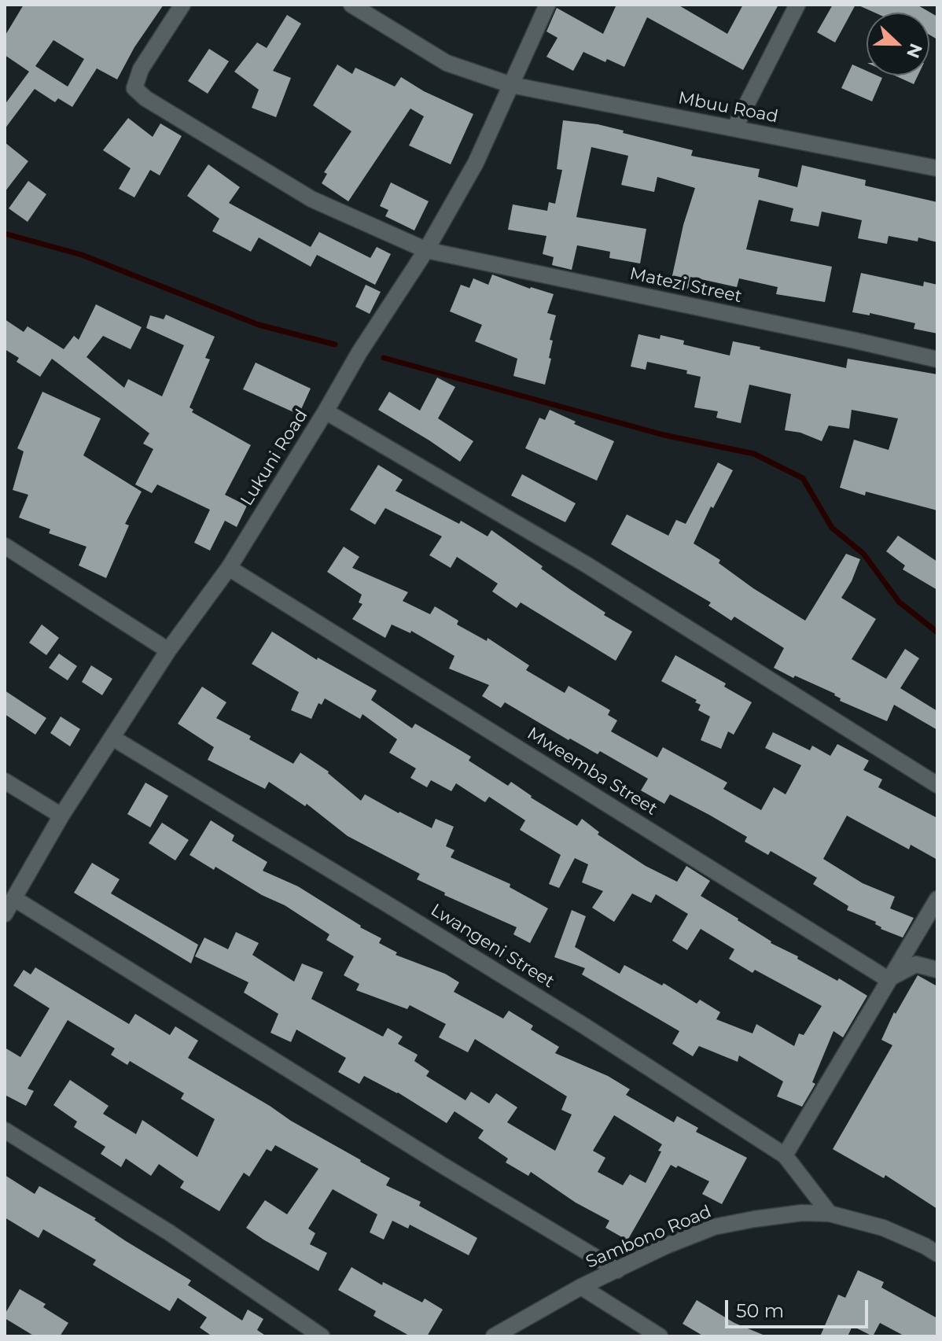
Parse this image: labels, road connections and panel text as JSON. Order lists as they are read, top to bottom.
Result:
{
  "streets": {
    "street": [
      "Mbuu Road",
      "Matezi Street",
      "Lukuni Road",
      "Mweemba Street",
      "Lwangeni Street",
      "Sambono Road"
    ]
  },
  "crossings": [
    ["Mbuu Road", "Lukuni Road"],
    ["Matezi Street", "Lukuni Road"],
    ["Lukuni Road", "Mweemba Street"],
    ["Lukuni Road", "Lwangeni Street"],
    ["Lwangeni Street", "Sambono Road"]
  ],
  "scale_bar": "50 m",
  "north": "right"
}
